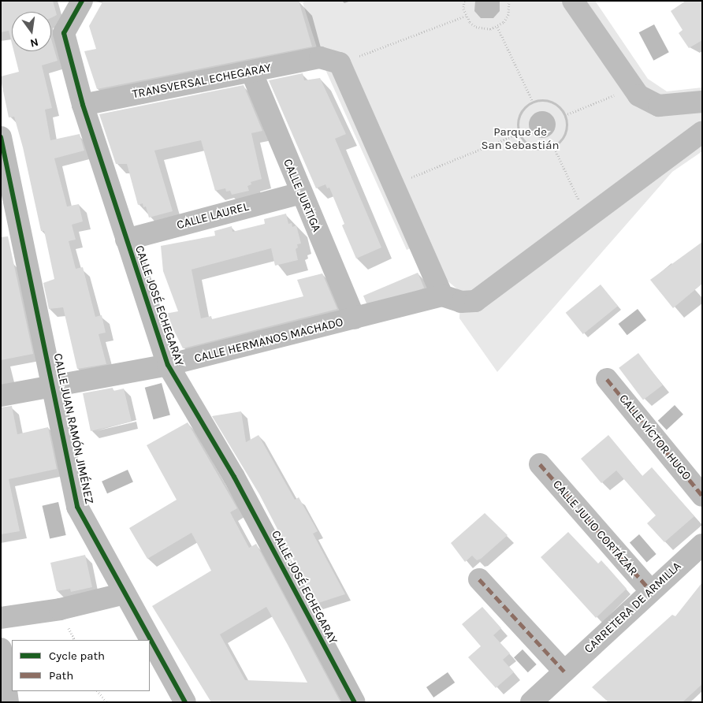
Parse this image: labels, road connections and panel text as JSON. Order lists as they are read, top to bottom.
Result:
{
  "streets": {
    "street": [
      "TRANSVERSAL ECHEGARAY",
      "CALLE JURTIGA",
      "CALLE LAUREL",
      "CALLE JOSÉ ECHEGARAY",
      "CALLE HERMANOS MACHADO",
      "CALLE JUAN RAMÓN JIMÉNEZ",
      "CALLE VÍCTOR HUGO",
      "CALLE JULIO CORTÁZAR",
      "CARRETERA DE ARMILLA"
    ]
  },
  "crossings": [
    ["TRANSVERSAL ECHEGARAY", "CALLE JURTIGA"],
    ["TRANSVERSAL ECHEGARAY", "CALLE JOSÉ ECHEGARAY"],
    ["CALLE JURTIGA", "CALLE LAUREL"],
    ["CALLE JURTIGA", "CALLE HERMANOS MACHADO"],
    ["CALLE LAUREL", "CALLE JOSÉ ECHEGARAY"],
    ["CALLE JOSÉ ECHEGARAY", "CALLE HERMANOS MACHADO"],
    ["CALLE HERMANOS MACHADO", "CALLE JUAN RAMÓN JIMÉNEZ"],
    ["CALLE JULIO CORTÁZAR", "CARRETERA DE ARMILLA"]
  ],
  "parks": ["Parque de San Sebastián"],
  "legend": ["Cycle path", "Path"],
  "north": "bottom"
}
